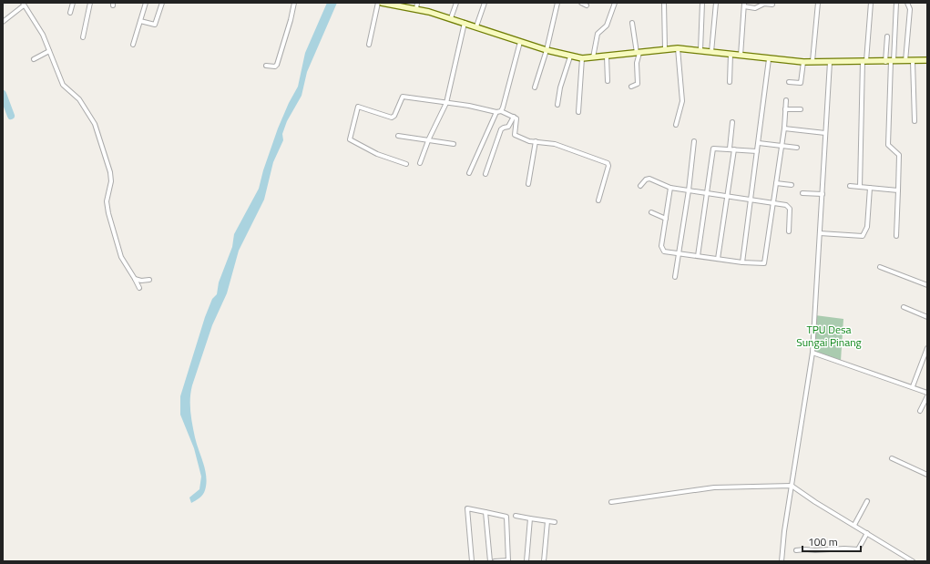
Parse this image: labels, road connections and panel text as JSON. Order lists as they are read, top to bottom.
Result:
{
  "parks": ["TPU Desa Sungai Pinang"],
  "scale_bar": "100 m"
}
